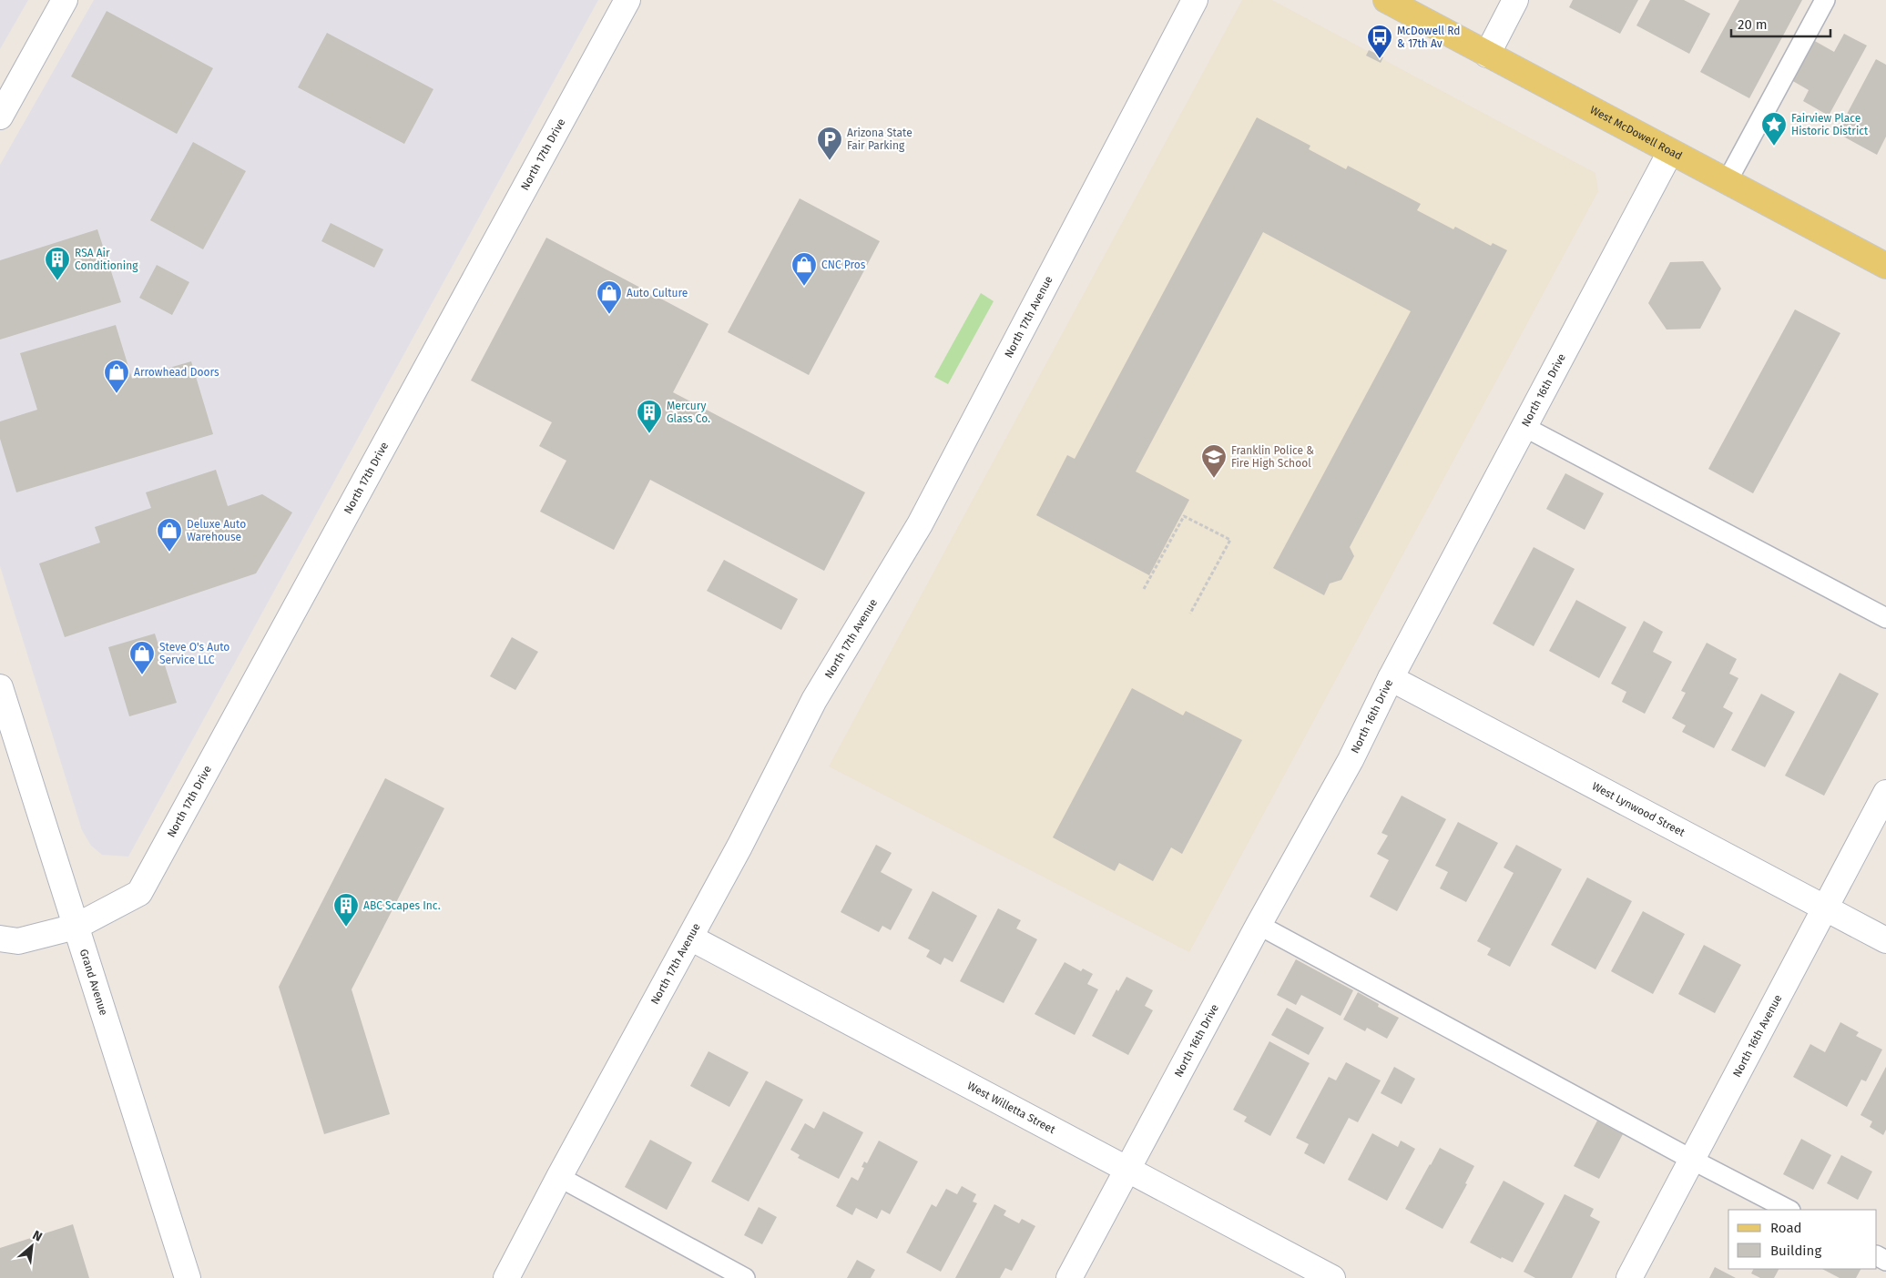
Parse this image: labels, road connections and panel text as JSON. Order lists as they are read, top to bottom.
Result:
{
  "streets": {
    "main road": ["West McDowell Road"],
    "street": [
      "North 17th Drive",
      "North 17th Avenue",
      "North 16th Drive",
      "West Lynwood Street",
      "Grand Avenue",
      "North 16th Avenue",
      "West Willetta Street"
    ]
  },
  "crossings": [
    ["West McDowell Road", "North 16th Drive"],
    ["North 17th Drive", "Grand Avenue"],
    ["North 17th Avenue", "West Willetta Street"],
    ["North 16th Drive", "West Lynwood Street"],
    ["North 16th Drive", "West Willetta Street"],
    ["West Lynwood Street", "North 16th Avenue"]
  ],
  "places": {
    "bus stop": ["McDowell Rd & 17th Av"],
    "place": ["Fairview Place Historic District"],
    "parking": ["Arizona State Fair Parking"],
    "building": ["RSA Air Conditioning", "Mercury Glass Co.", "ABC Scapes Inc."],
    "shop": [
      "CNC Pros",
      "Auto Culture",
      "Arrowhead Doors",
      "Deluxe Auto Warehouse",
      "Steve O's Auto Service LLC"
    ],
    "school or university": ["Franklin Police & Fire High School"]
  },
  "legend": ["Road", "Building"],
  "scale_bar": "20 m",
  "north": "top right"
}
